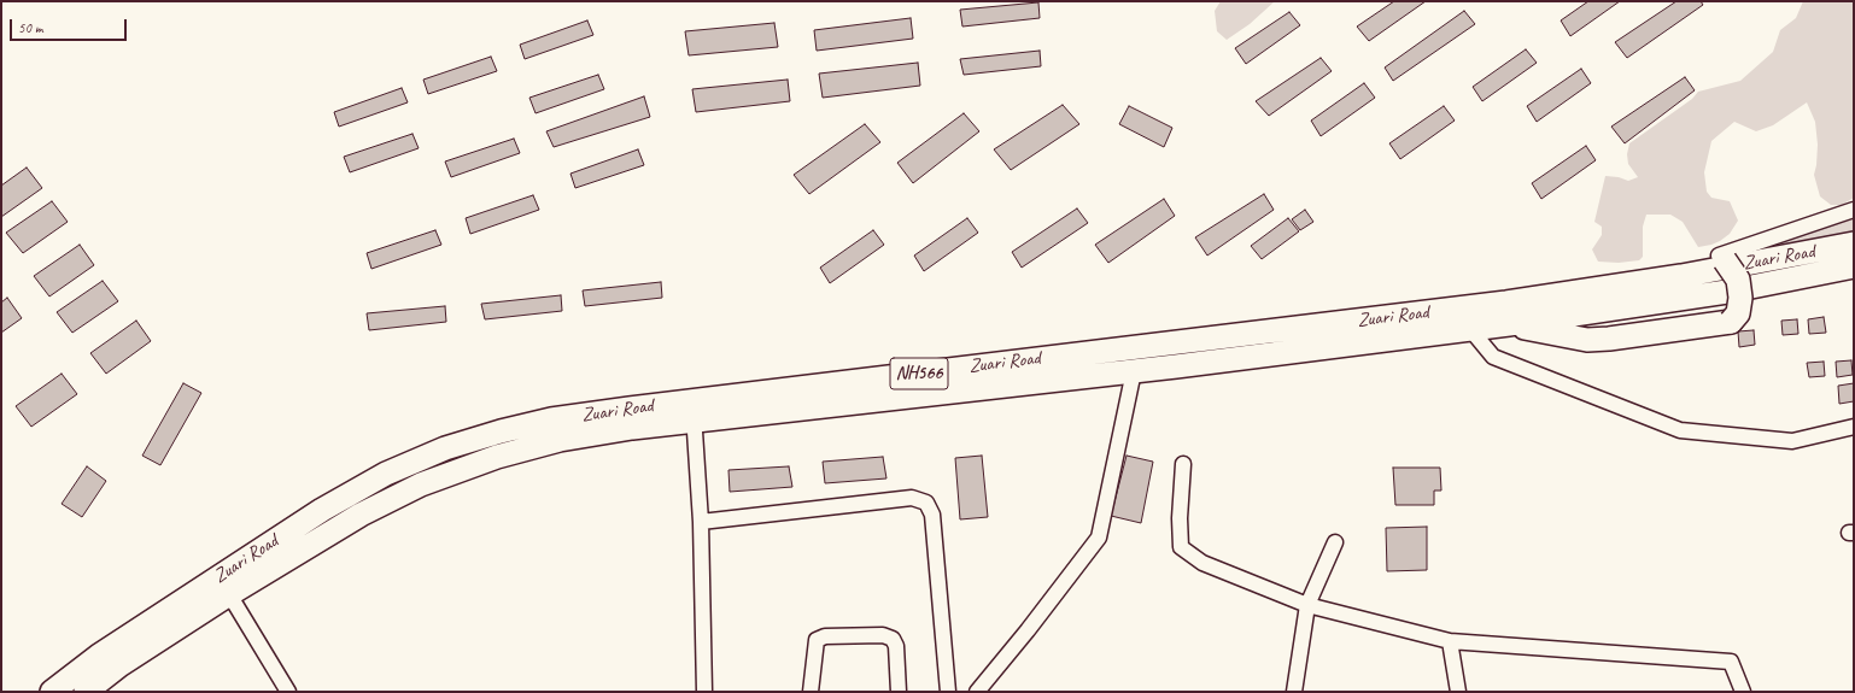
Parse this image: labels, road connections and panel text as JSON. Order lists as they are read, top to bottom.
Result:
{
  "streets": {
    "highway": ["Zuari Road", "NH566"]
  },
  "scale_bar": "50 m"
}
